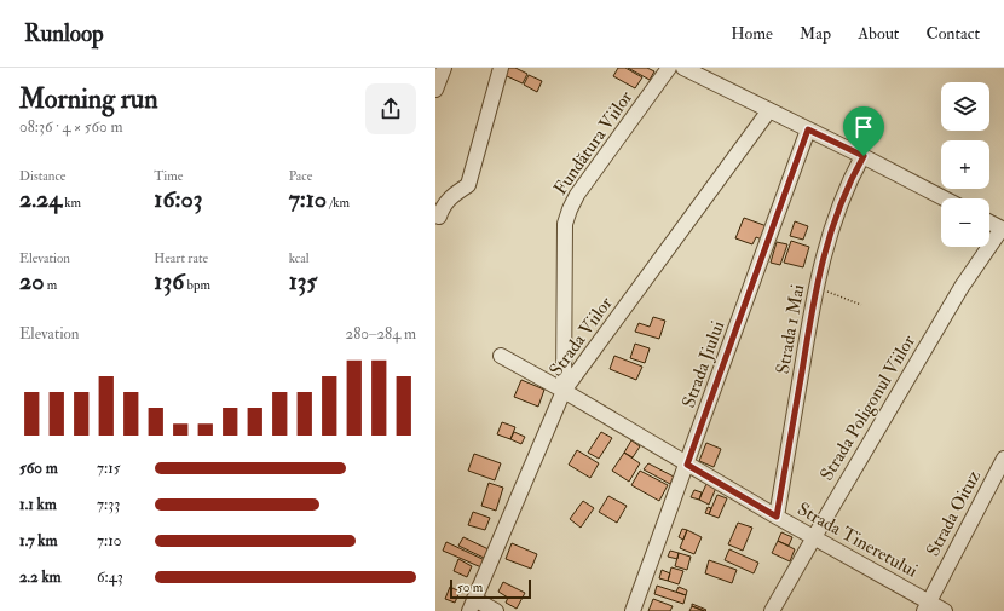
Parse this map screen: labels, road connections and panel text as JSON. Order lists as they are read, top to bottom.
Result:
{
  "streets": {
    "street": [
      "Fundătura Viilor",
      "Strada 1 Mai",
      "Strada Viilor",
      "Strada Jiului",
      "Strada Poligonul Viilor",
      "Strada Oituz",
      "Strada Tineretului"
    ]
  },
  "crossings": [
    ["Fundătura Viilor", "Strada Viilor"],
    ["Fundătura Viilor", "Strada Tineretului"],
    ["Strada 1 Mai", "Strada Tineretului"],
    ["Strada Viilor", "Strada Tineretului"],
    ["Strada Jiului", "Strada Tineretului"],
    ["Strada Poligonul Viilor", "Strada Tineretului"],
    ["Strada Oituz", "Strada Tineretului"]
  ],
  "scale_bar": "50 m",
  "page": {
    "header": "Runloop",
    "nav": [
      "Home",
      "Map",
      "About",
      "Contact"
    ],
    "heading": ["Morning run", "08:36 · 4 × 560 m"],
    "map_buttons": ["+", "−"],
    "stats": [
      ["Distance", "2.24 km"],
      ["Time", "16:03"],
      ["Pace", "7:10 /km"],
      ["Elevation", "20 m"],
      ["Heart rate", "136 bpm"],
      ["kcal", "135"]
    ],
    "chart": ["Elevation", "280–284 m"],
    "list": [
      {
        "name": "560 m",
        "note": "7:15"
      },
      {
        "name": "1.1 km",
        "note": "7:33"
      },
      {
        "name": "1.7 km",
        "note": "7:10"
      },
      {
        "name": "2.2 km",
        "note": "6:43"
      }
    ],
    "scale": "50 m"
  }
}
